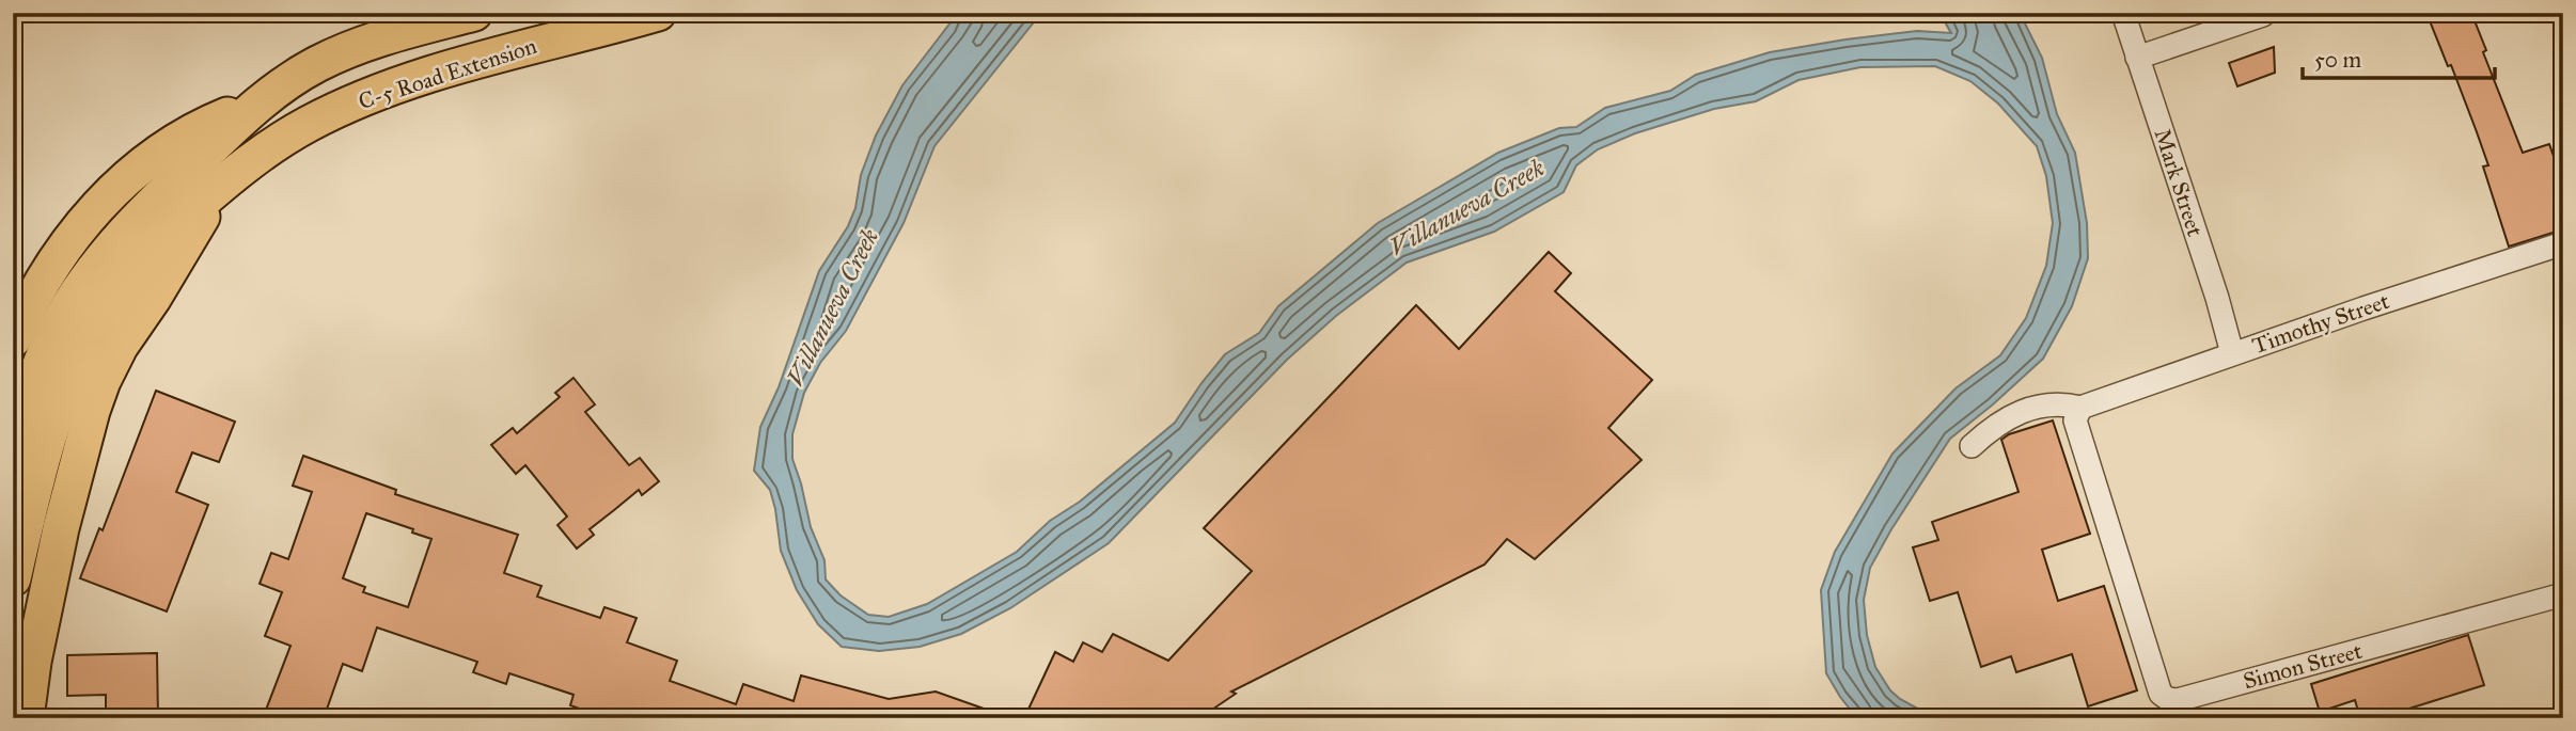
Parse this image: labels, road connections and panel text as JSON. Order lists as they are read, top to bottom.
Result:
{
  "streets": {
    "main road": ["C-5 Road Extension"],
    "street": ["Mark Street", "Timothy Street", "Simon Street"]
  },
  "crossings": [
    ["Mark Street", "Timothy Street"],
    ["Timothy Street", "Simon Street"]
  ],
  "water": ["Villanueva Creek"],
  "scale_bar": "50 m"
}
